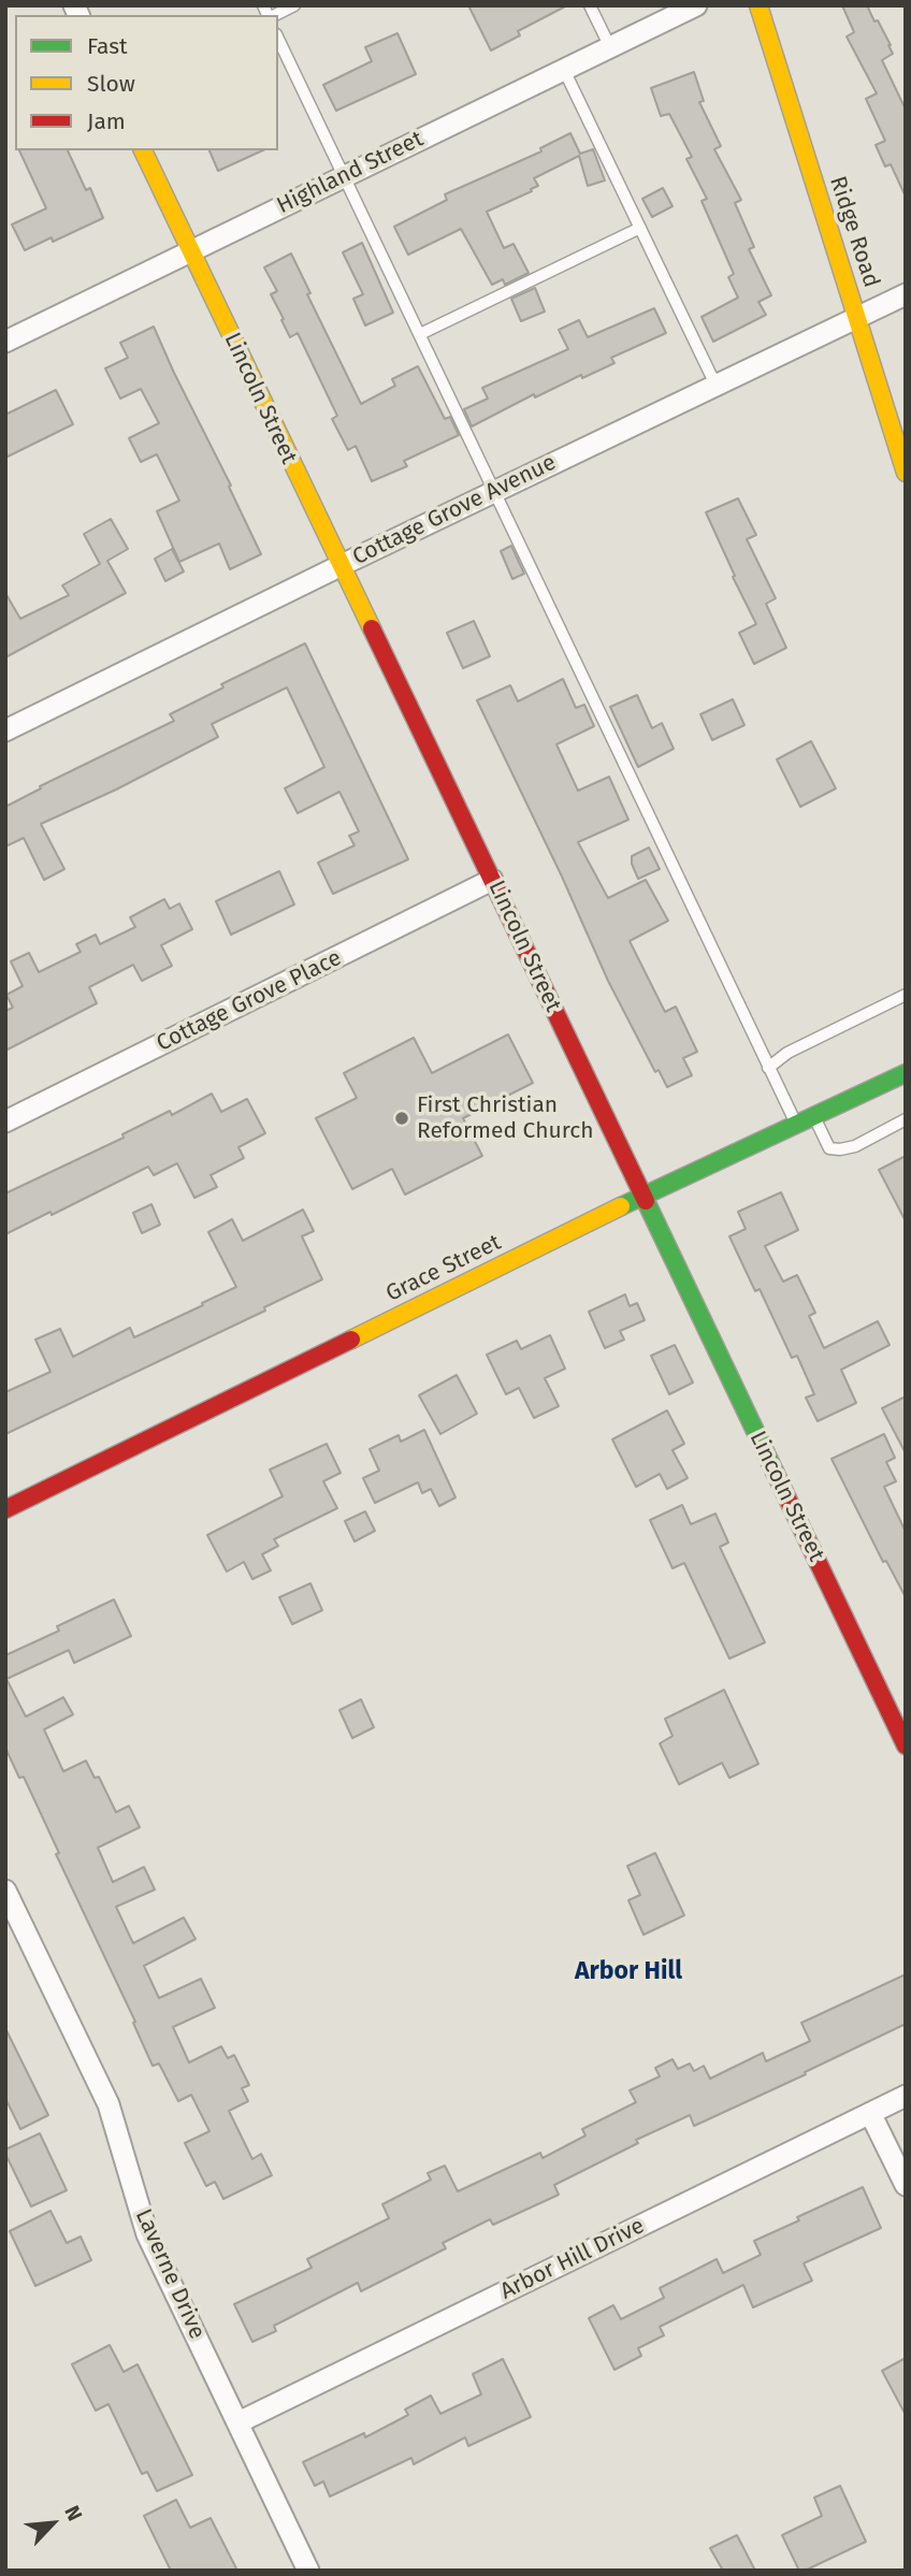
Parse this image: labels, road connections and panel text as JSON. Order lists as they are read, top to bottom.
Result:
{
  "streets": {
    "street": [
      "Highland Street",
      "Ridge Road",
      "Lincoln Street",
      "Cottage Grove Avenue",
      "Cottage Grove Place",
      "Grace Street",
      "Arbor Hill Drive",
      "Laverne Drive"
    ]
  },
  "crossings": [
    ["Highland Street", "Lincoln Street"],
    ["Ridge Road", "Cottage Grove Avenue"],
    ["Lincoln Street", "Cottage Grove Avenue"],
    ["Lincoln Street", "Cottage Grove Place"],
    ["Lincoln Street", "Grace Street"],
    ["Arbor Hill Drive", "Laverne Drive"]
  ],
  "districts": ["Arbor Hill"],
  "places": ["First Christian Reformed Church"],
  "legend": ["Fast", "Slow", "Jam"],
  "north": "top right"
}
